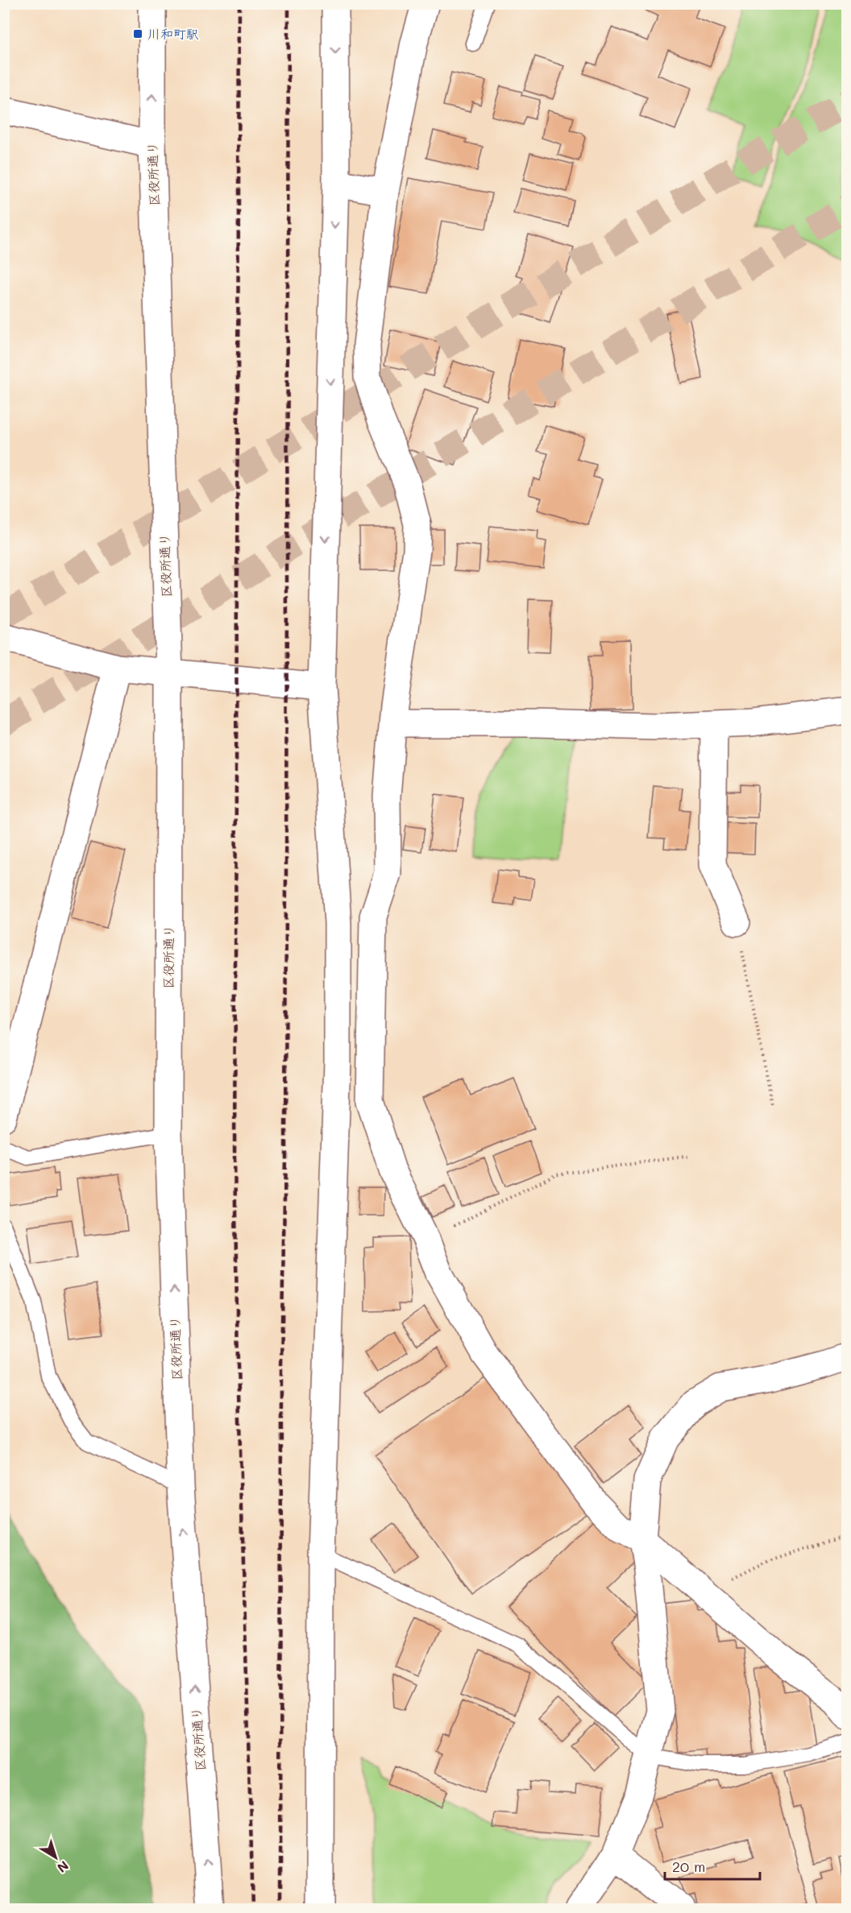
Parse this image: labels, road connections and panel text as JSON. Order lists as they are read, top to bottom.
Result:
{
  "streets": {
    "street": ["区役所通り"]
  },
  "places": {
    "transit": ["川和町駅"]
  },
  "scale_bar": "20 m",
  "north": "bottom right"
}
